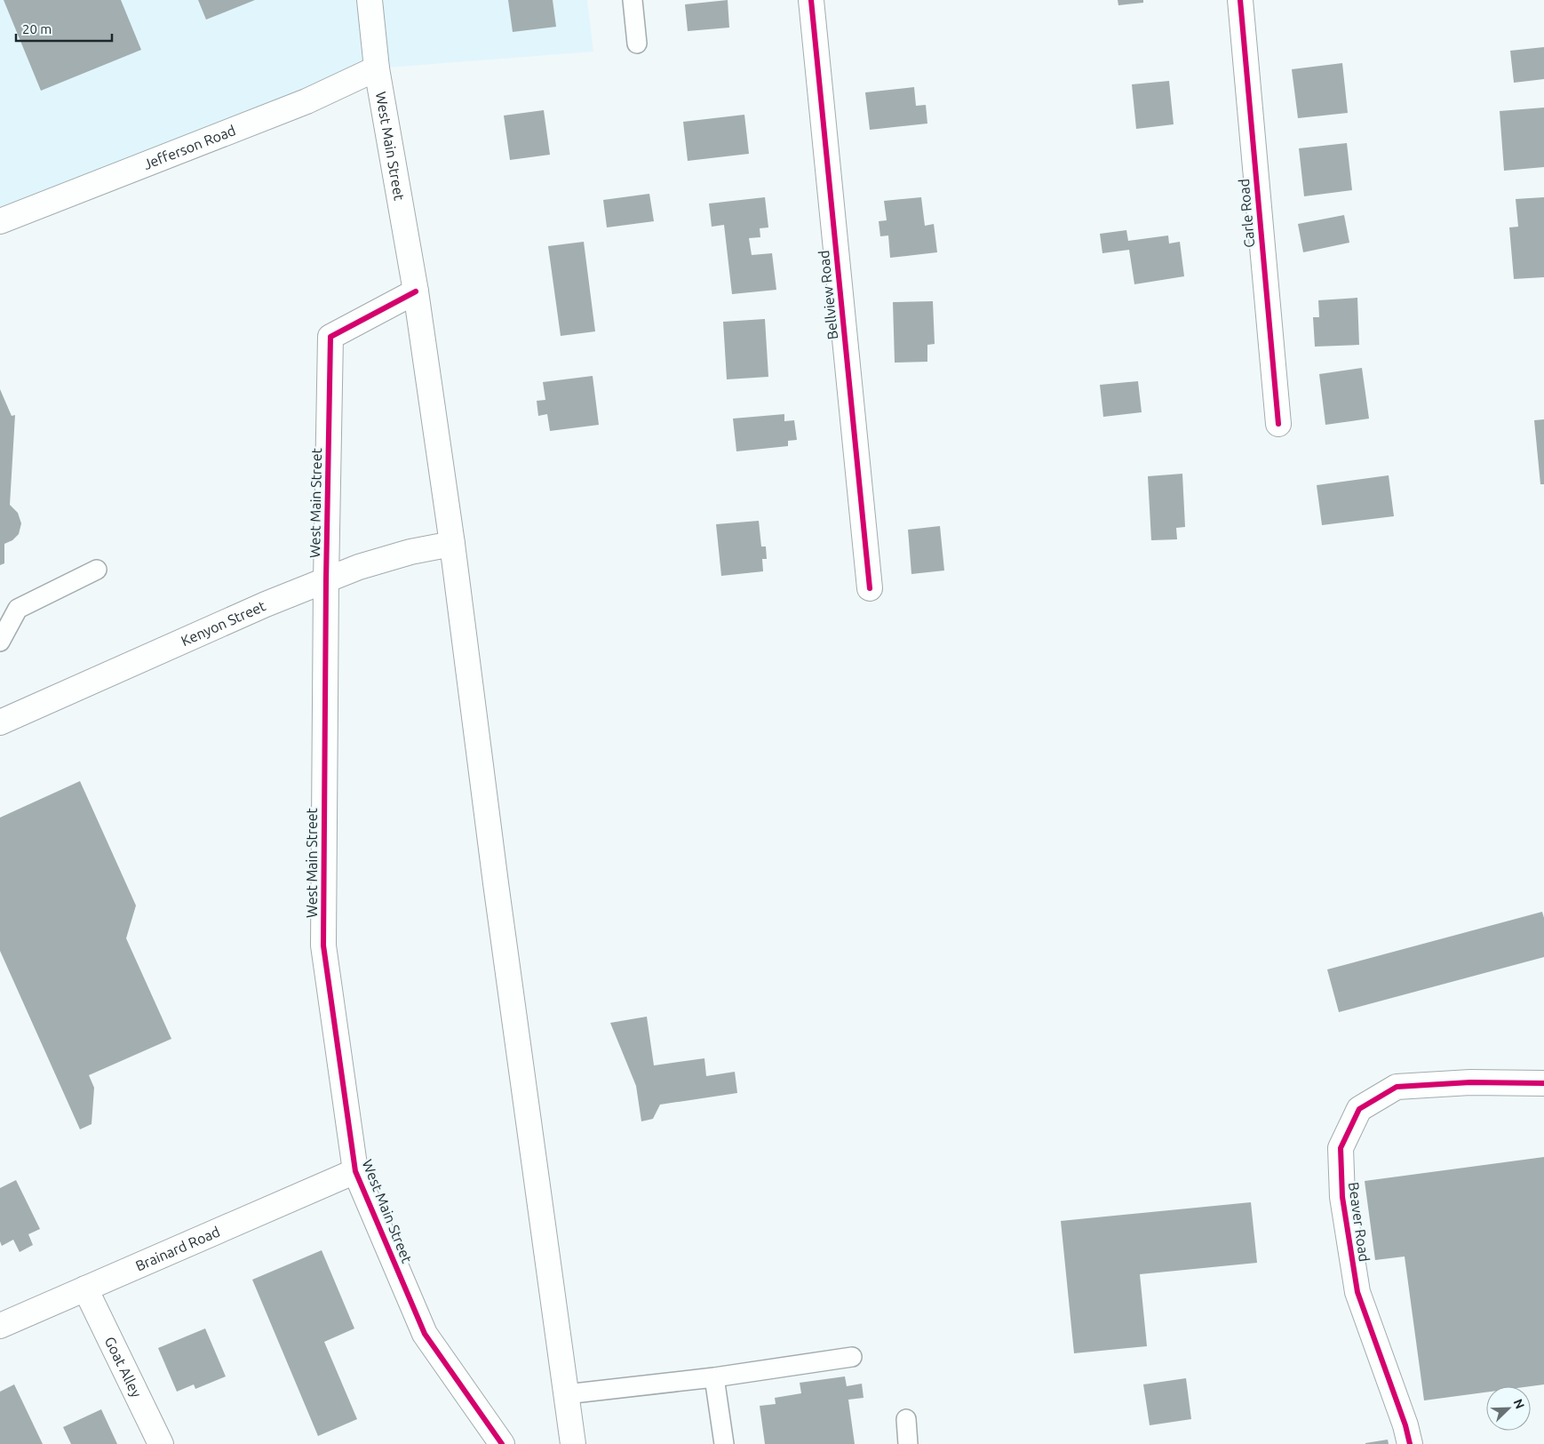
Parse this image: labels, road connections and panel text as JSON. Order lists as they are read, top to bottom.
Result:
{
  "streets": {
    "street": [
      "West Main Street",
      "Jefferson Road",
      "Carle Road",
      "Bellview Road",
      "Kenyon Street",
      "Beaver Road",
      "Brainard Road",
      "Goat Alley"
    ]
  },
  "crossings": [
    ["West Main Street", "Jefferson Road"],
    ["West Main Street", "Kenyon Street"],
    ["West Main Street", "Brainard Road"],
    ["Brainard Road", "Goat Alley"]
  ],
  "scale_bar": "20 m",
  "north": "top right"
}
